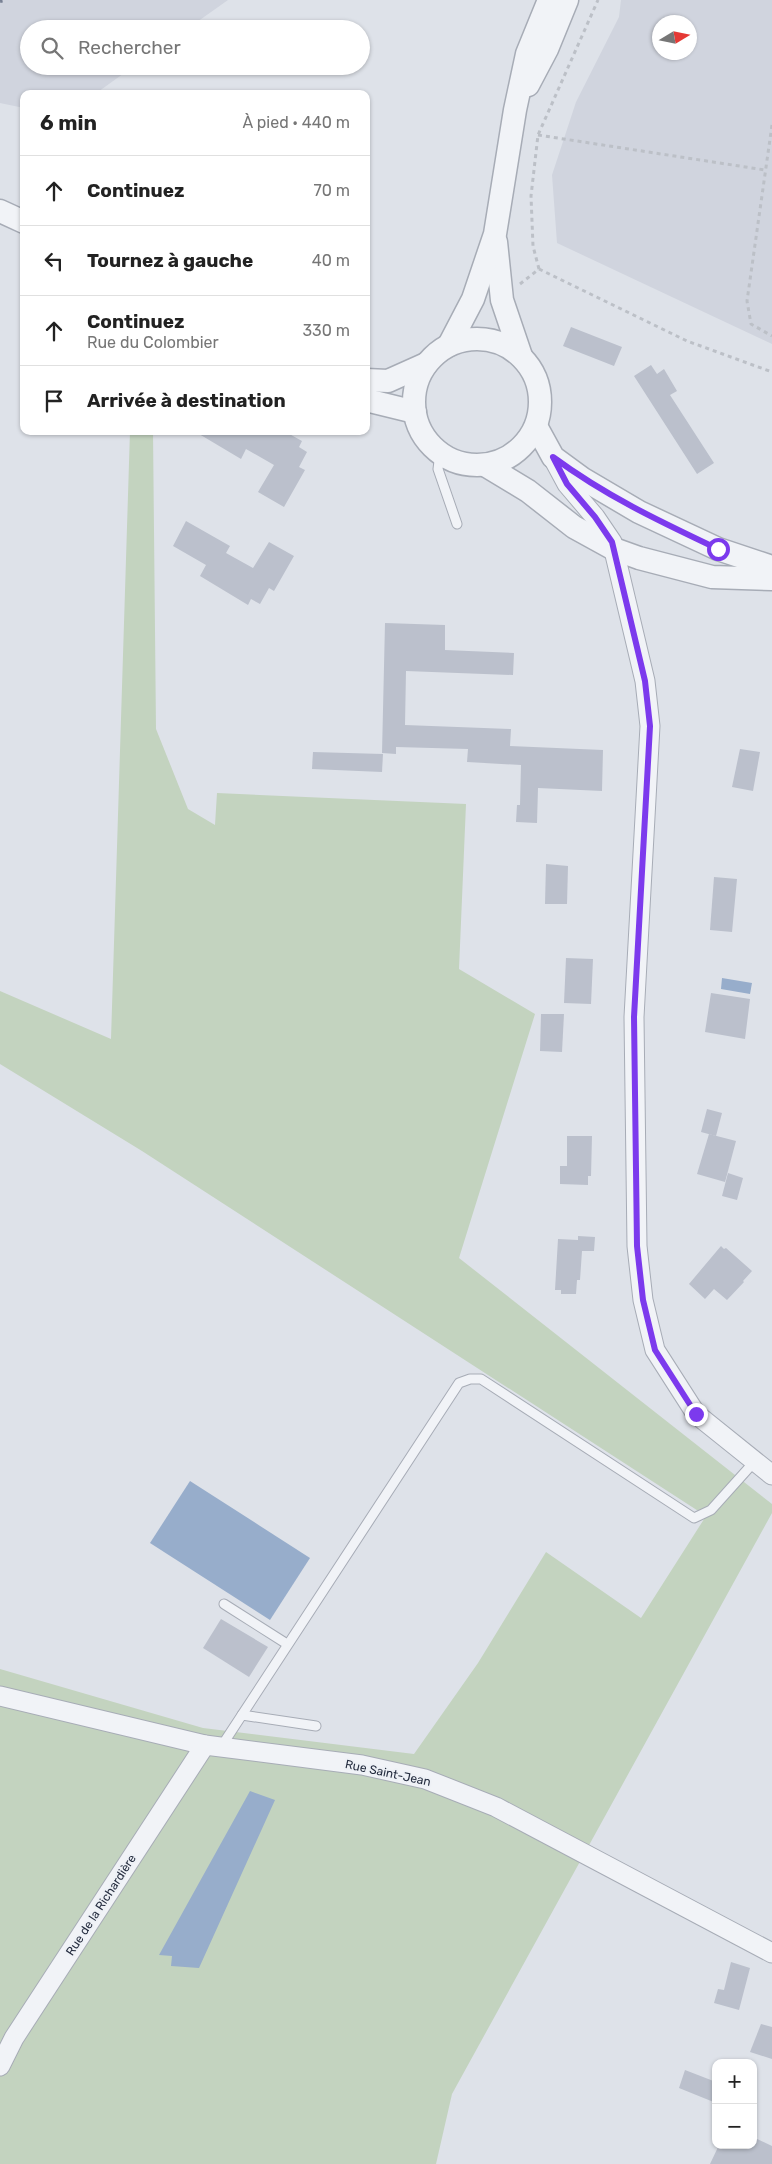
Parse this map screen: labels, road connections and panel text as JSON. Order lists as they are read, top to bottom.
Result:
{
  "streets": {
    "street": ["Rue Saint-Jean", "Rue de la Richardière"]
  },
  "crossings": [
    ["Rue Saint-Jean", "Rue de la Richardière"]
  ],
  "north": "right",
  "page": {
    "search": "Rechercher",
    "heading": ["6 min", "À pied · 440 m"],
    "list": [
      ["Continuez", "70 m"],
      ["Tournez à gauche", "40 m"],
      ["Continuez", "Rue du Colombier", "330 m"],
      "Arrivée à destination"
    ],
    "map_buttons": ["+", "−"]
  }
}
